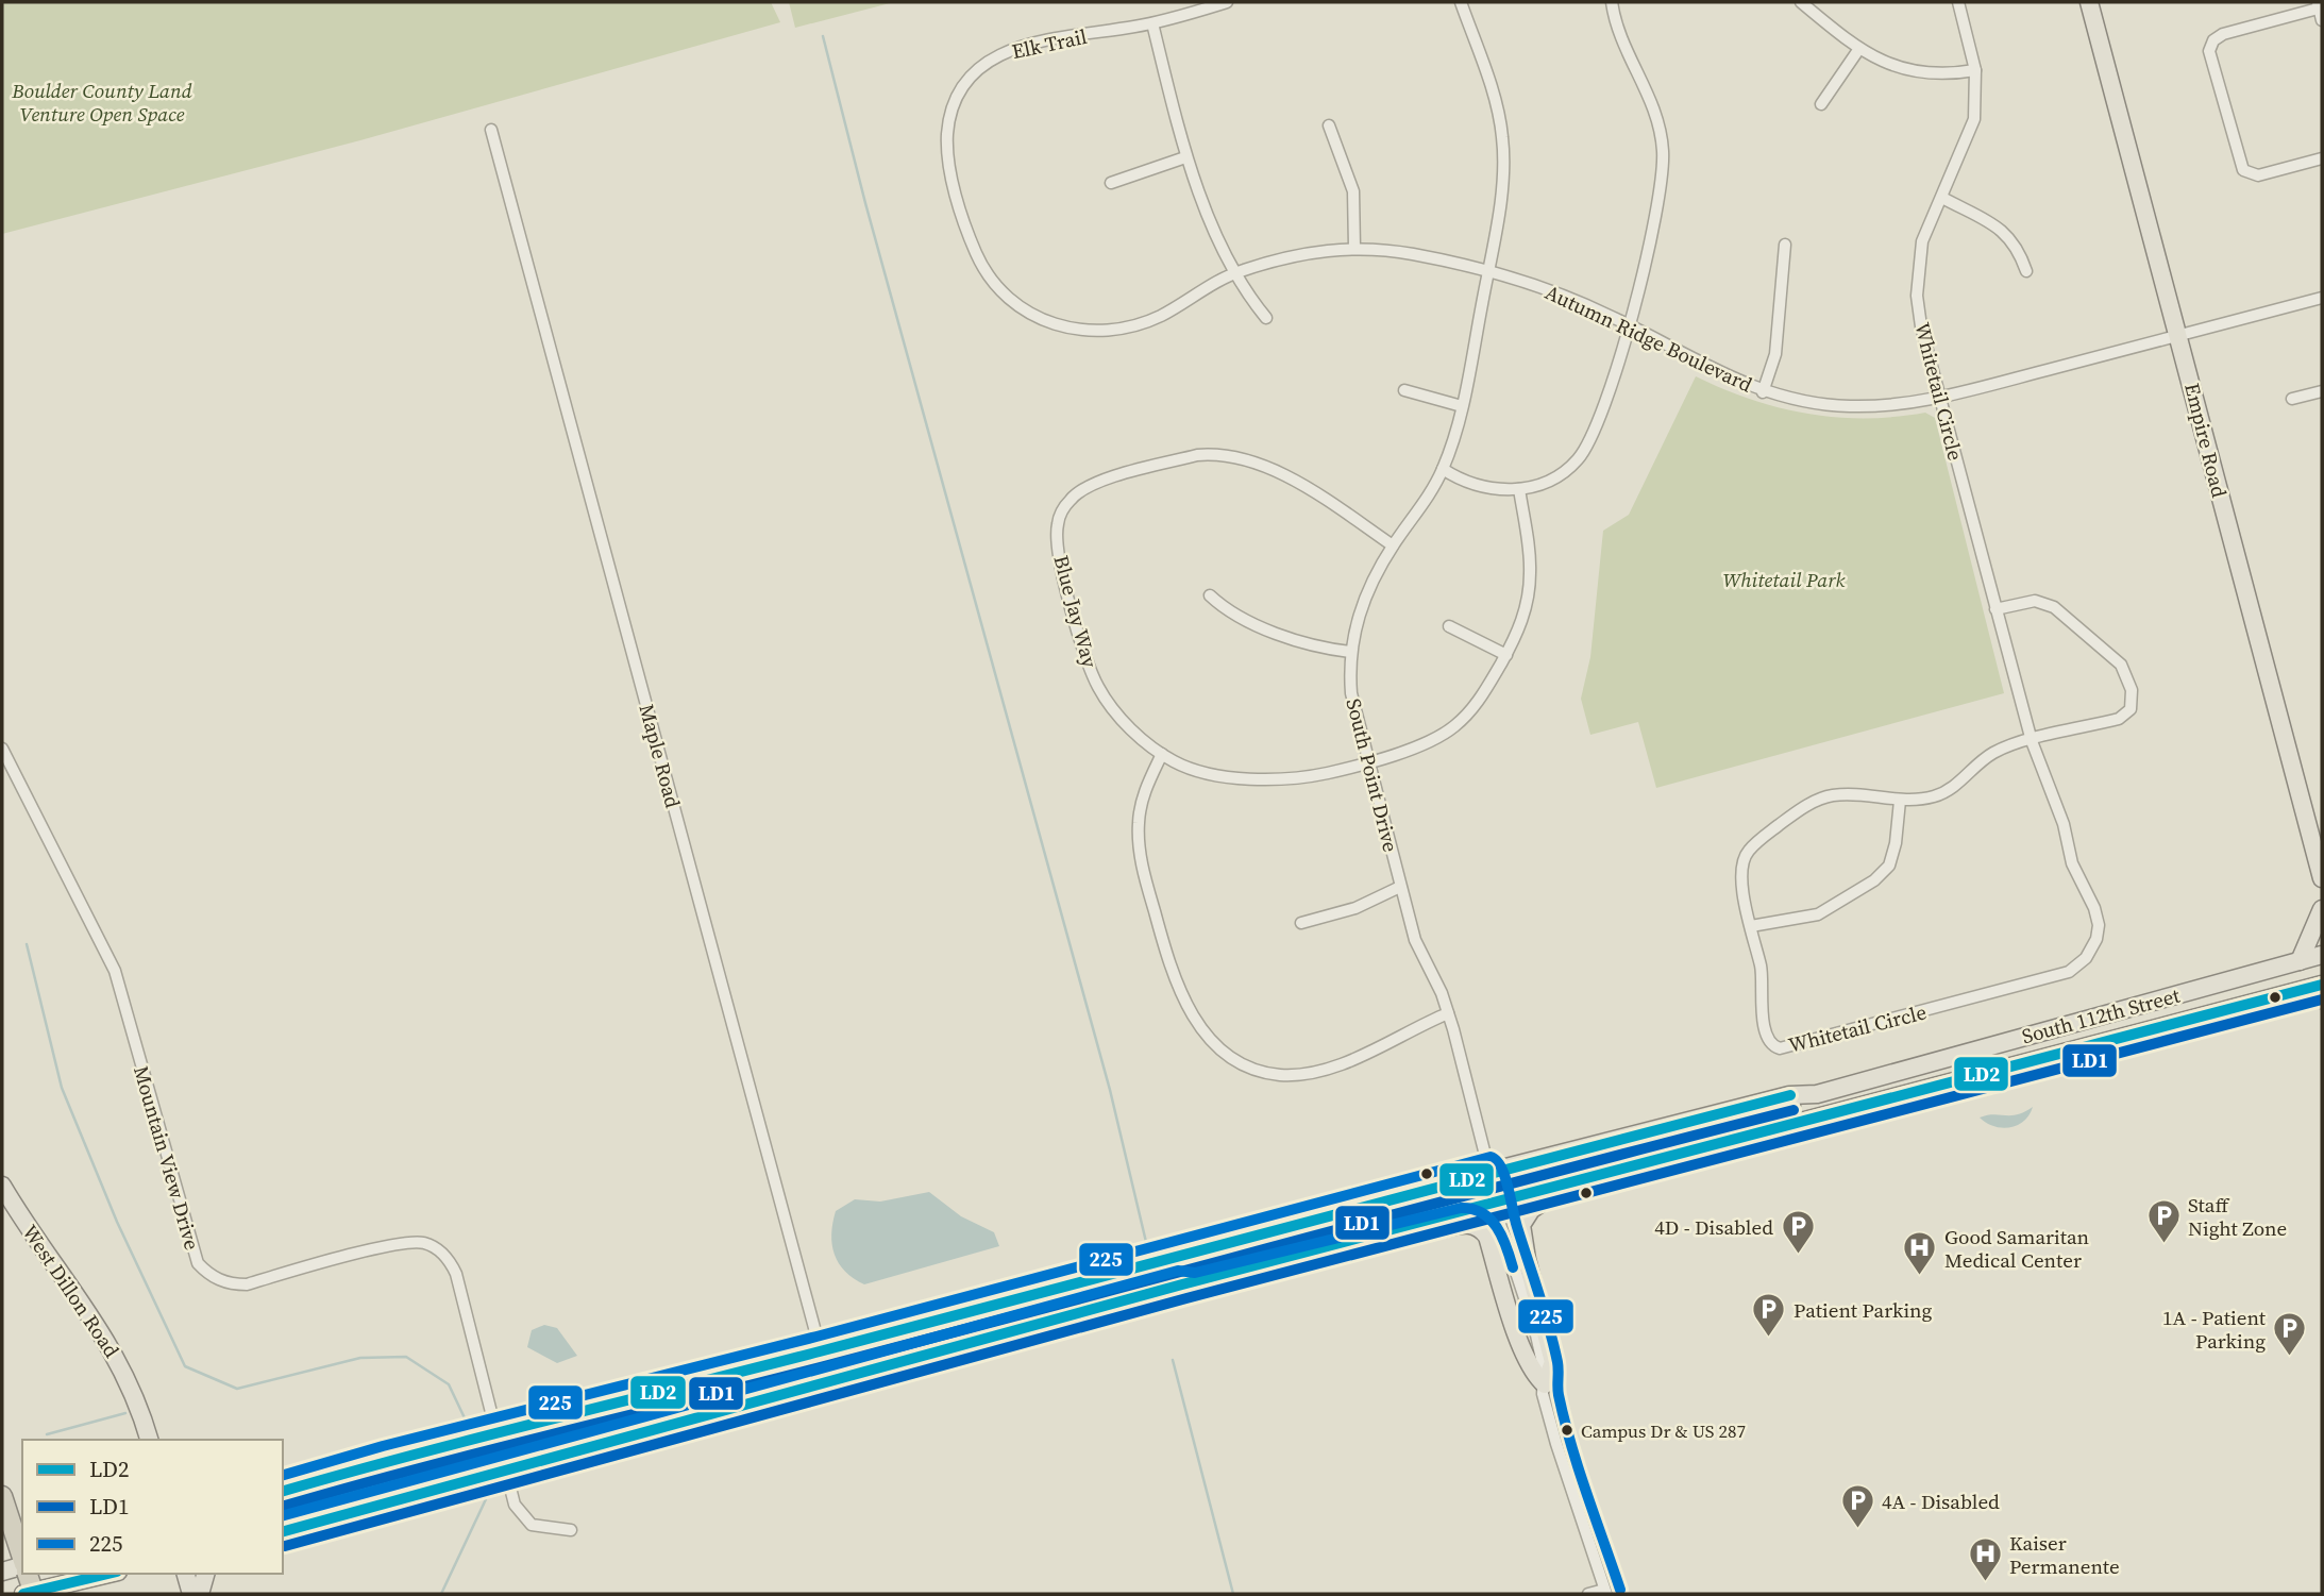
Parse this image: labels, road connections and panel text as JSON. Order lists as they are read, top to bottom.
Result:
{
  "streets": {
    "main road": [
      "Empire Road",
      "Maple Road",
      "South 112th Street",
      "West Dillon Road"
    ],
    "street": [
      "Elk Trail",
      "Autumn Ridge Boulevard",
      "Whitetail Circle",
      "Blue Jay Way",
      "South Point Drive",
      "Mountain View Drive"
    ]
  },
  "crossings": [
    ["Elk Trail", "Autumn Ridge Boulevard"],
    ["Autumn Ridge Boulevard", "Whitetail Circle"],
    ["Autumn Ridge Boulevard", "Empire Road"],
    ["Autumn Ridge Boulevard", "South Point Drive"],
    ["Blue Jay Way", "South Point Drive"],
    ["Maple Road", "South 112th Street"],
    ["South Point Drive", "South 112th Street"],
    ["South 112th Street", "Mountain View Drive"]
  ],
  "parks": ["Boulder County Land Venture Open Space", "Whitetail Park"],
  "places": {
    "parking": [
      "Staff Night Zone",
      "4D - Disabled",
      "Patient Parking",
      "1A - Patient Parking",
      "4A - Disabled"
    ],
    "hospital": ["Good Samaritan Medical Center", "Kaiser Permanente"],
    "other": ["Campus Dr & US 287"]
  },
  "lines": ["transit line LD2", "transit line LD1", "transit line 225"],
  "legend": ["LD2", "LD1", "225"]
}
